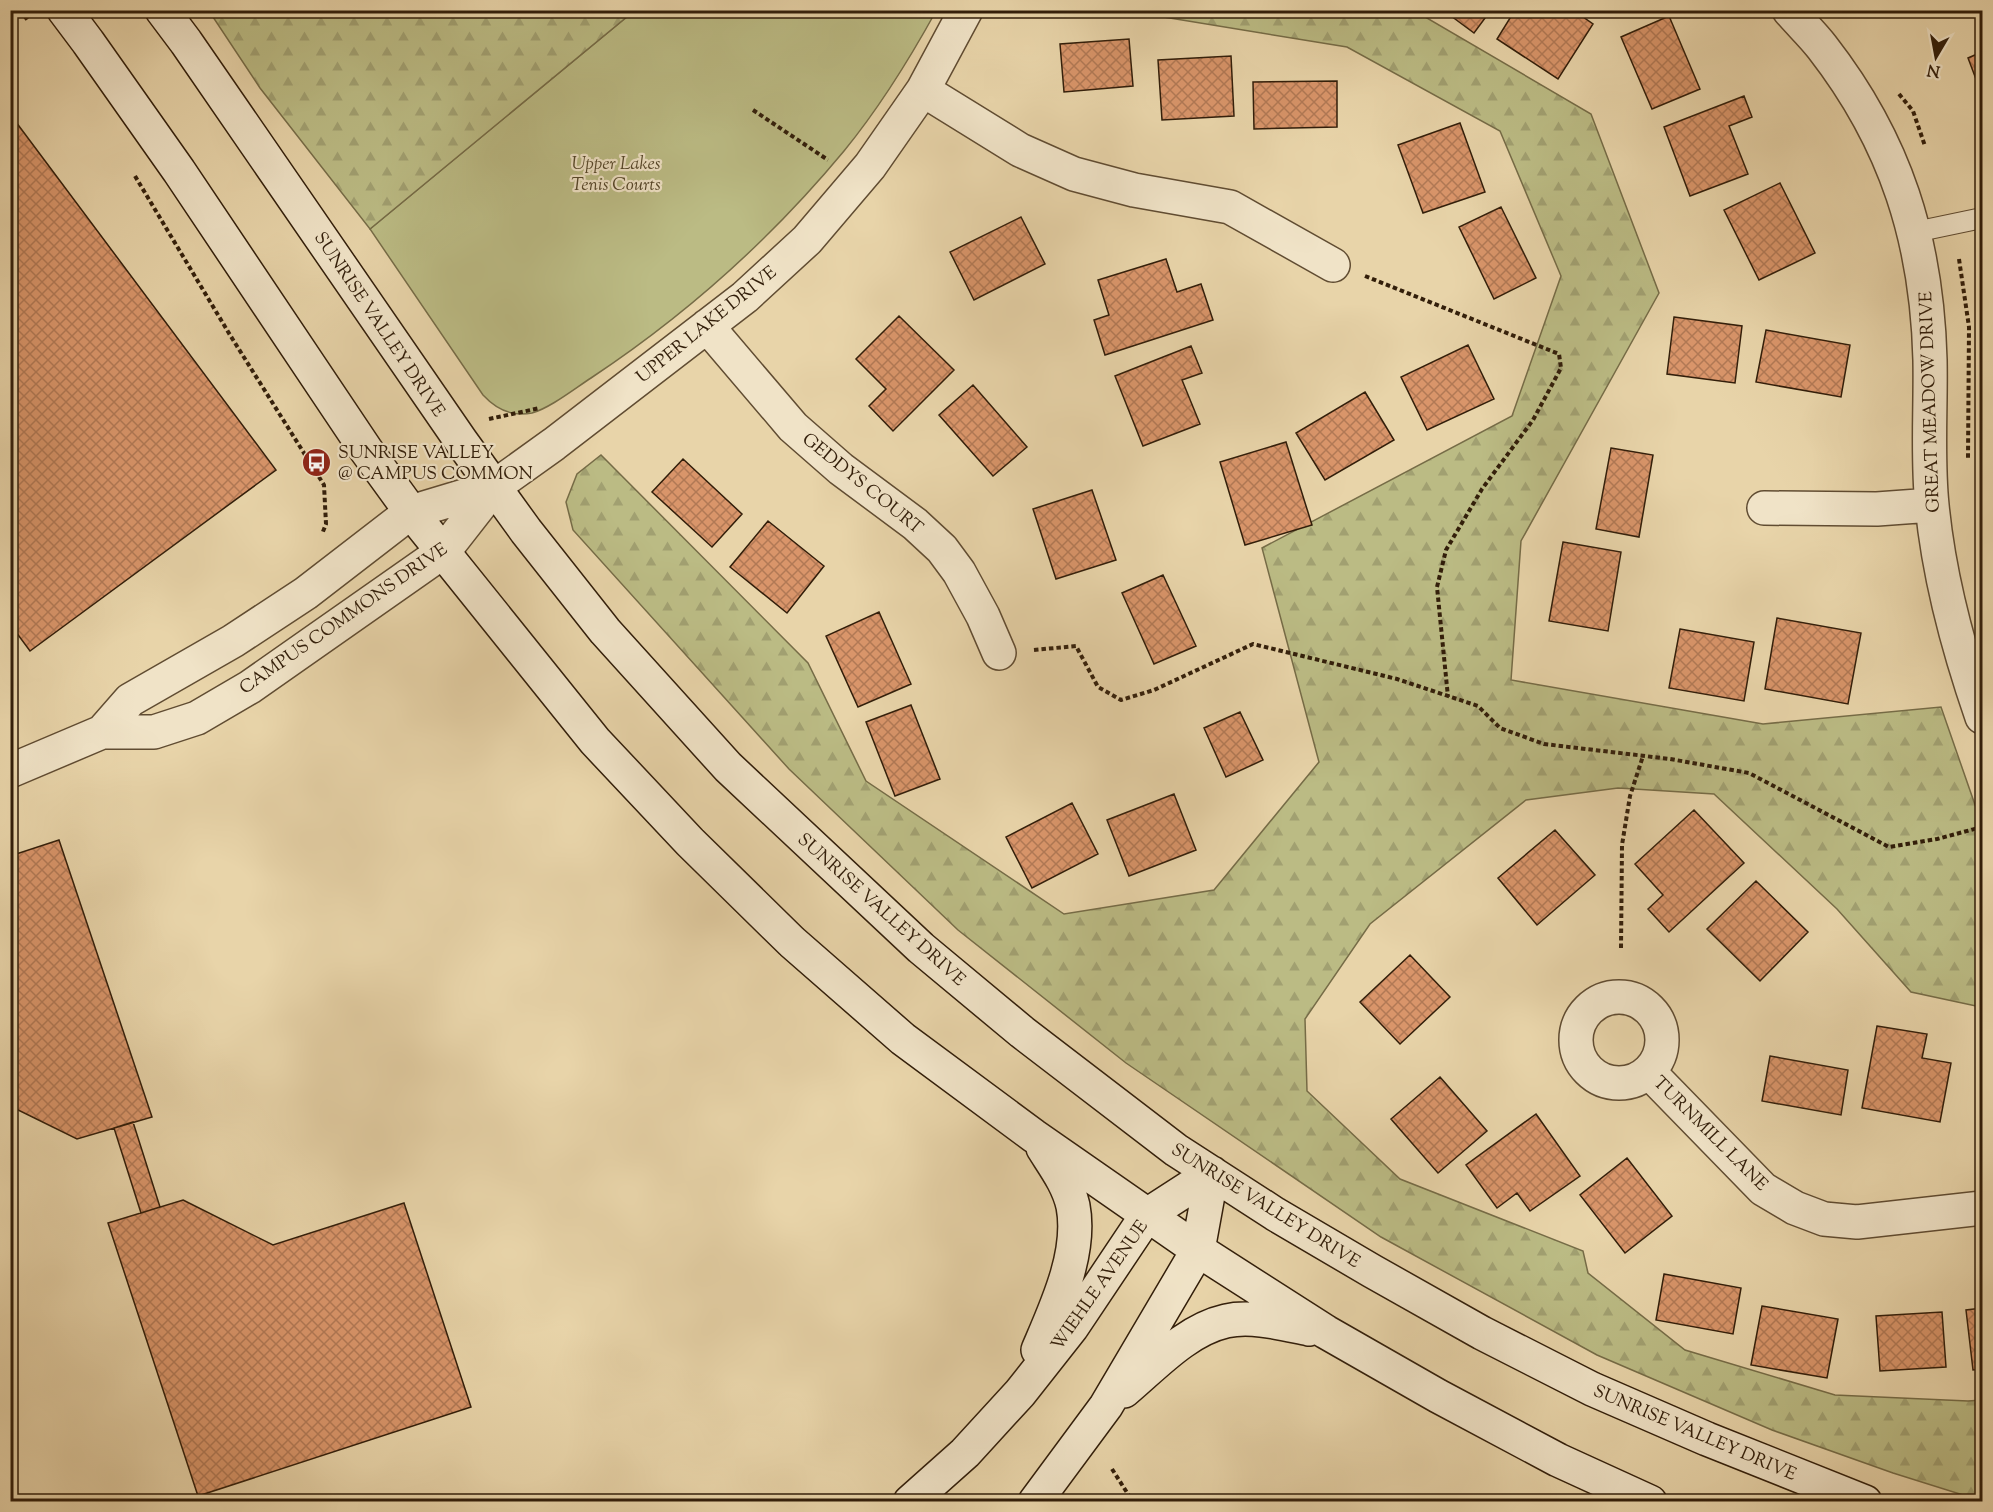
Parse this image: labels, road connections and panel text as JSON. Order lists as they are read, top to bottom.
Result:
{
  "streets": {
    "main road": [
      "SUNRISE VALLEY DRIVE",
      "UPPER LAKE DRIVE",
      "GREAT MEADOW DRIVE",
      "GEDDYS COURT",
      "CAMPUS COMMONS DRIVE",
      "TURNMILL LANE",
      "WIEHLE AVENUE"
    ]
  },
  "crossings": [
    ["SUNRISE VALLEY DRIVE", "UPPER LAKE DRIVE"],
    ["SUNRISE VALLEY DRIVE", "CAMPUS COMMONS DRIVE"],
    ["SUNRISE VALLEY DRIVE", "WIEHLE AVENUE"],
    ["UPPER LAKE DRIVE", "GEDDYS COURT"],
    ["UPPER LAKE DRIVE", "CAMPUS COMMONS DRIVE"]
  ],
  "parks": ["Upper Lakes Tenis Courts"],
  "places": {
    "bus stop": ["SUNRISE VALLEY @ CAMPUS COMMON"]
  },
  "north": "bottom"
}
